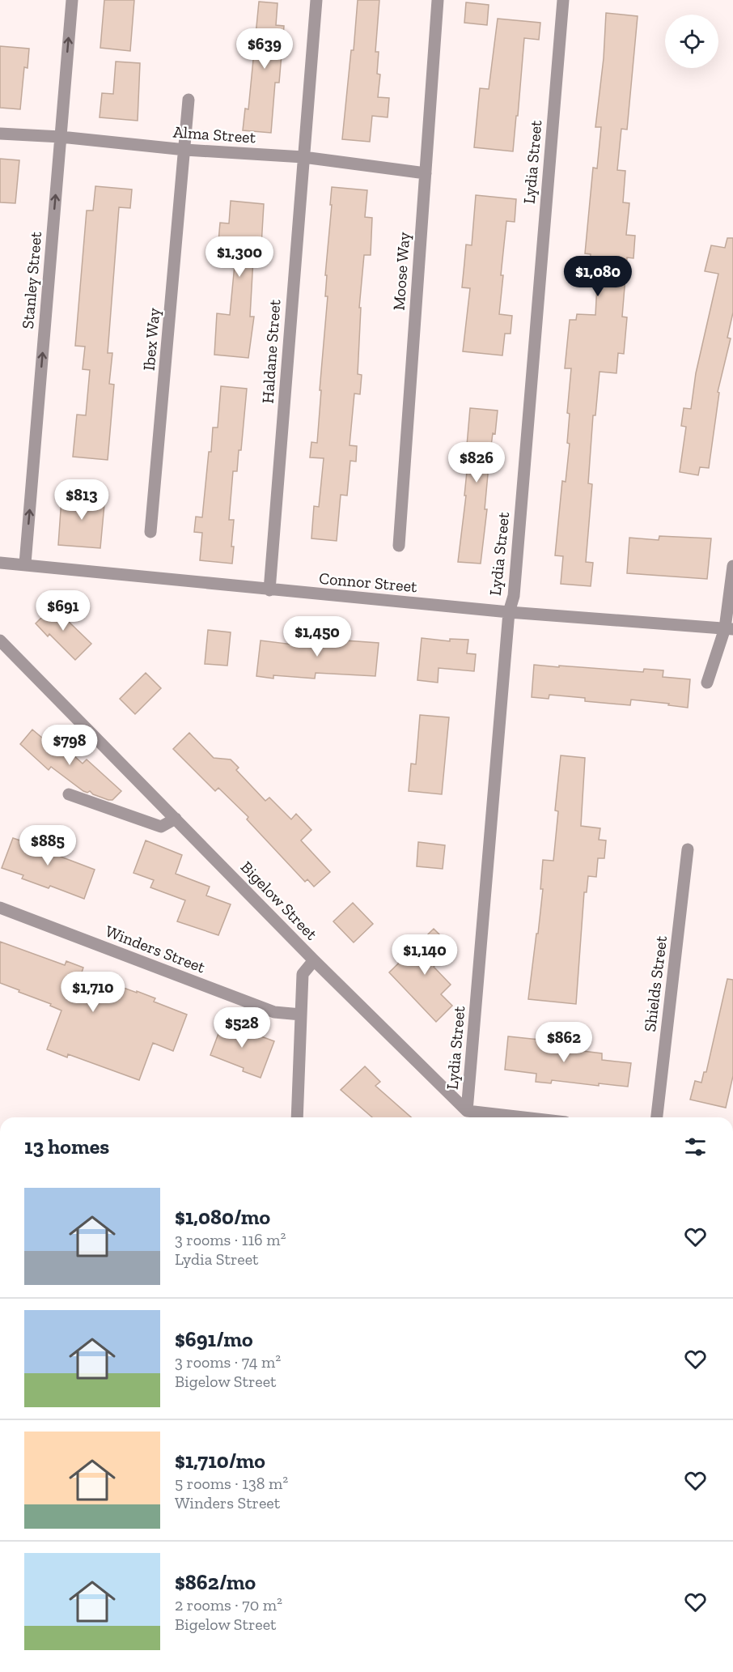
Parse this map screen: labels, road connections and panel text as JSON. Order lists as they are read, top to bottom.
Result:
{
  "streets": {
    "street": [
      "Alma Street",
      "Lydia Street",
      "Moose Way",
      "Stanley Street",
      "Ibex Way",
      "Haldane Street",
      "Connor Street",
      "Bigelow Street",
      "Winders Street",
      "Shields Street"
    ]
  },
  "crossings": [
    ["Alma Street", "Moose Way"],
    ["Alma Street", "Stanley Street"],
    ["Alma Street", "Ibex Way"],
    ["Alma Street", "Haldane Street"],
    ["Lydia Street", "Connor Street"],
    ["Lydia Street", "Bigelow Street"],
    ["Stanley Street", "Connor Street"],
    ["Haldane Street", "Connor Street"]
  ],
  "one_way": ["Stanley Street"],
  "page": {
    "price": [
      "$639",
      "$1,300",
      "$1,080",
      "$826",
      "$813",
      "$691",
      "$1,450",
      "$798",
      "$885",
      "$1,140",
      "$1,710",
      "$528",
      "$862"
    ],
    "heading": "13 homes",
    "list": [
      {
        "name": "$1,080/mo",
        "note": "3 rooms · 116 m² · Lydia Street"
      },
      {
        "name": "$691/mo",
        "note": "3 rooms · 74 m² · Bigelow Street"
      },
      {
        "name": "$1,710/mo",
        "note": "5 rooms · 138 m² · Winders Street"
      },
      {
        "name": "$862/mo",
        "note": "2 rooms · 70 m² · Bigelow Street"
      }
    ]
  }
}
